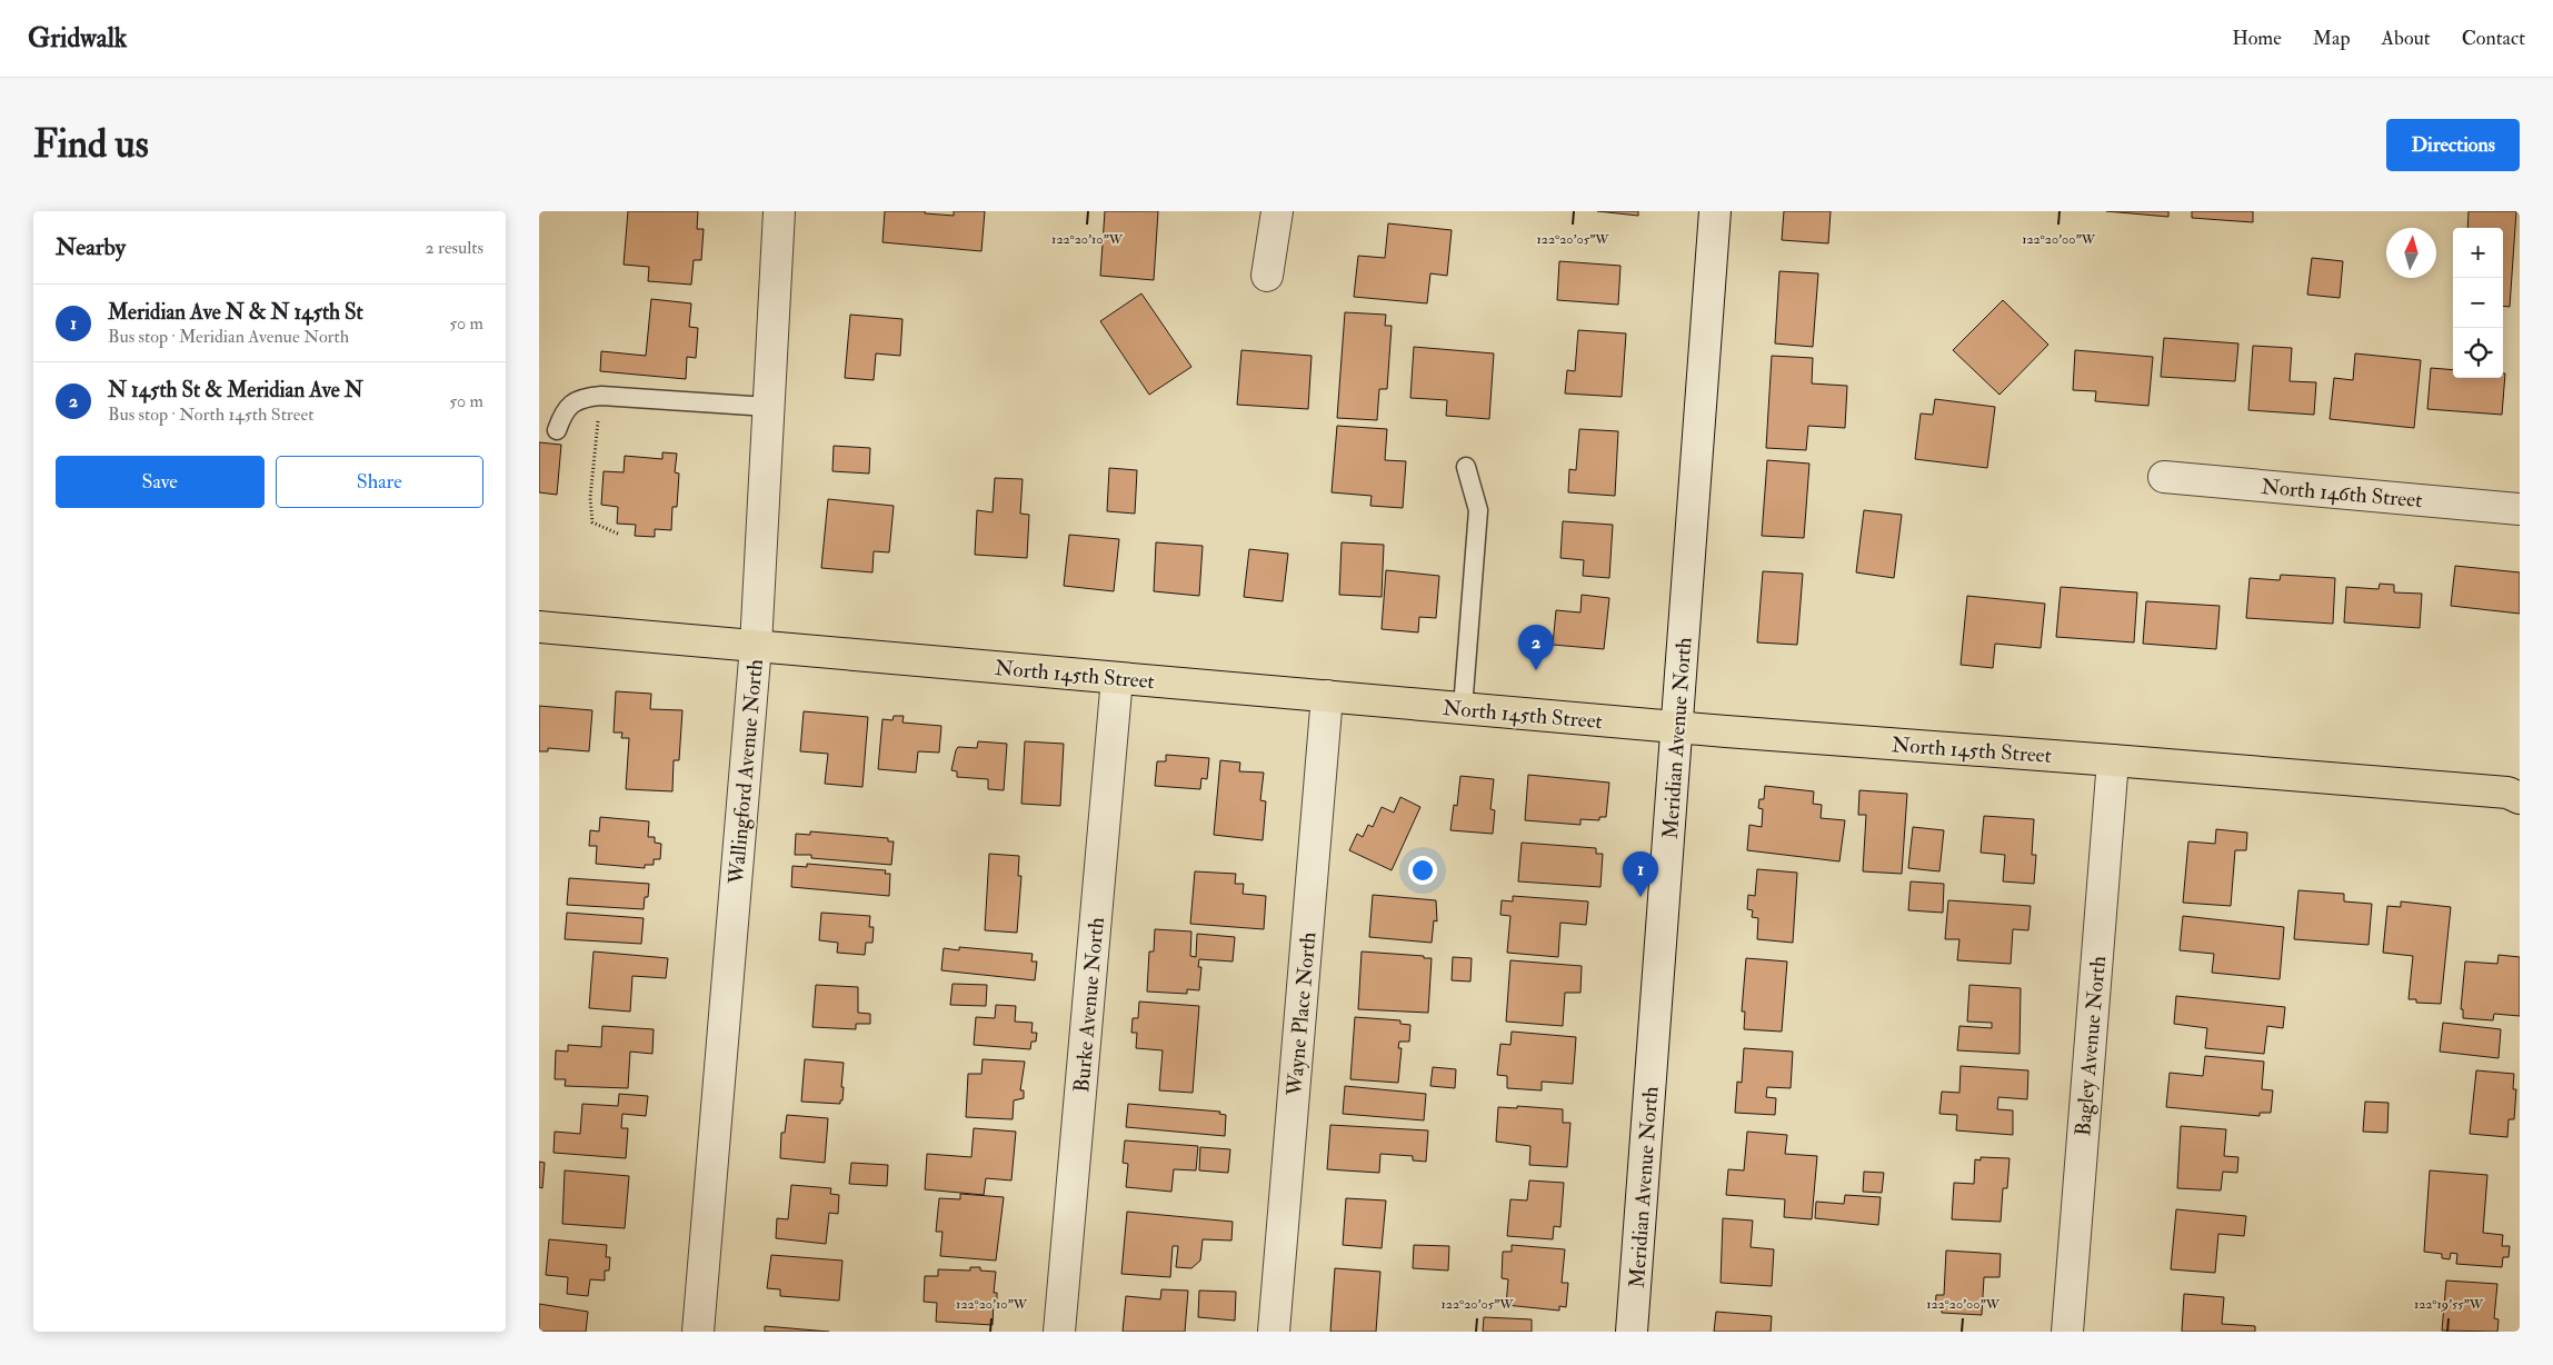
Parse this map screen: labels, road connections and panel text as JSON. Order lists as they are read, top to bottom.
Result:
{
  "streets": {
    "main road": ["North 145th Street"],
    "street": [
      "North 146th Street",
      "Meridian Avenue North",
      "Wallingford Avenue North",
      "Burke Avenue North",
      "Wayne Place North",
      "Bagley Avenue North"
    ]
  },
  "crossings": [
    ["North 145th Street", "Meridian Avenue North"],
    ["North 145th Street", "Wallingford Avenue North"],
    ["North 145th Street", "Burke Avenue North"],
    ["North 145th Street", "Wayne Place North"],
    ["North 145th Street", "Bagley Avenue North"]
  ],
  "north": "top",
  "page": {
    "header": "Gridwalk",
    "nav": [
      "Home",
      "Map",
      "About",
      "Contact"
    ],
    "buttons": [
      "Directions",
      ["Save", "Share"]
    ],
    "title": "Find us",
    "heading": ["Nearby", "2 results"],
    "map_buttons": ["+", "−"],
    "list": [
      {
        "mark": "1",
        "name": "Meridian Ave N & N 145th St",
        "note": "Bus stop · Meridian Avenue North",
        "value": "50 m"
      },
      {
        "mark": "2",
        "name": "N 145th St & Meridian Ave N",
        "note": "Bus stop · North 145th Street",
        "value": "50 m"
      }
    ],
    "pins": ["2", "1"]
  },
  "coordinates": [
    "122°20'10\"W",
    "122°20'05\"W",
    "122°20'00\"W",
    "122°19'55\"W"
  ]
}
